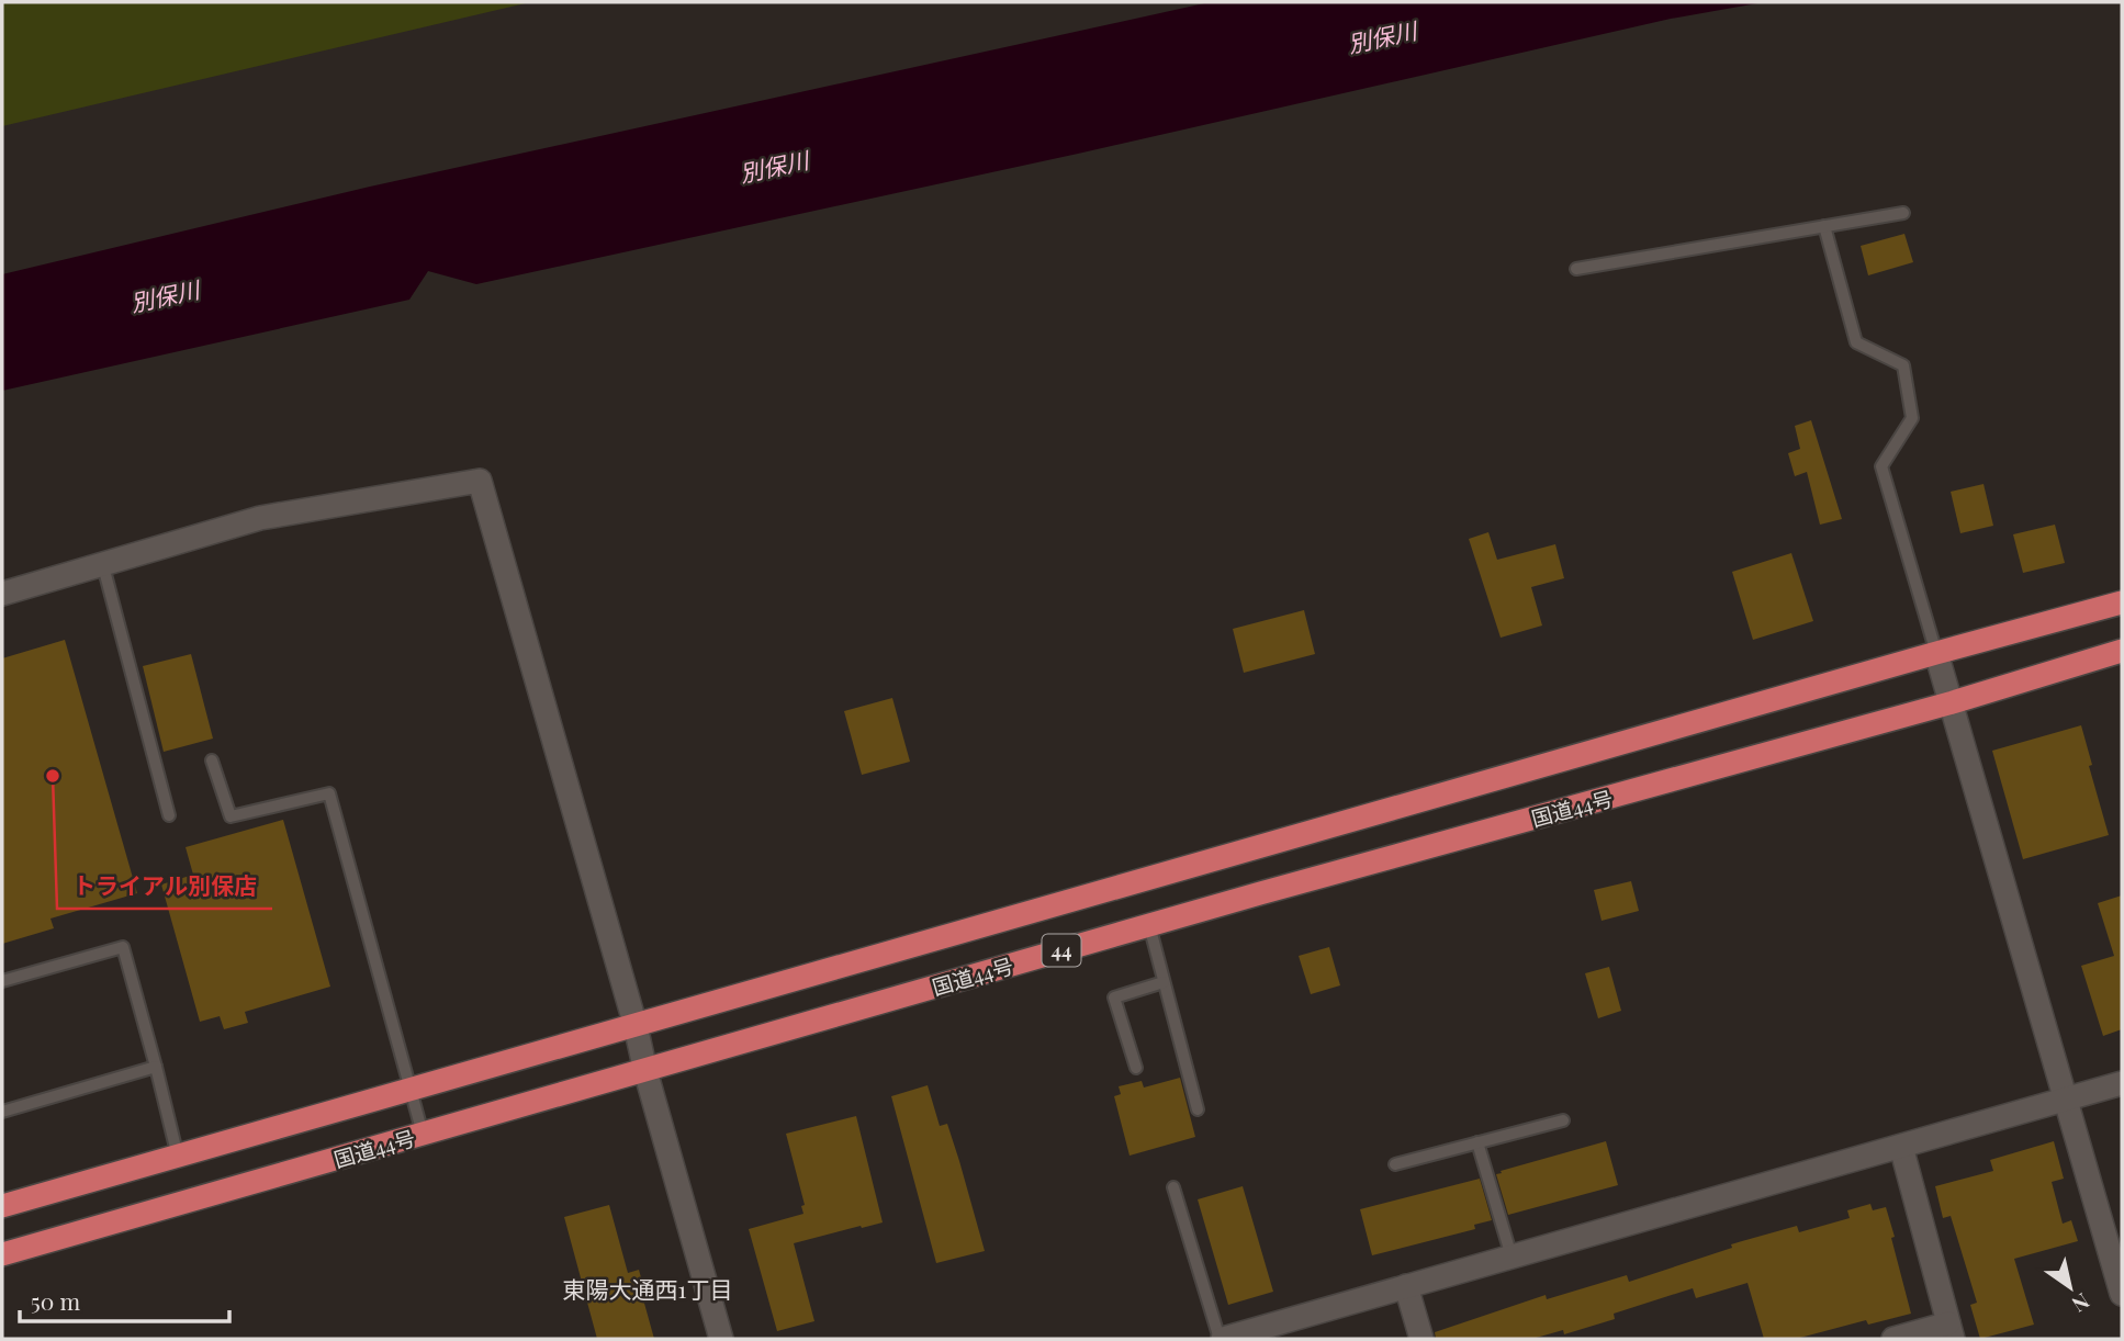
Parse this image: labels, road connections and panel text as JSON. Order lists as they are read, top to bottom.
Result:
{
  "streets": {
    "highway": ["国道44号", "44"]
  },
  "districts": ["東陽大通西1丁目"],
  "water": ["別保川"],
  "places": ["トライアル別保店"],
  "scale_bar": "50 m",
  "north": "bottom right"
}
